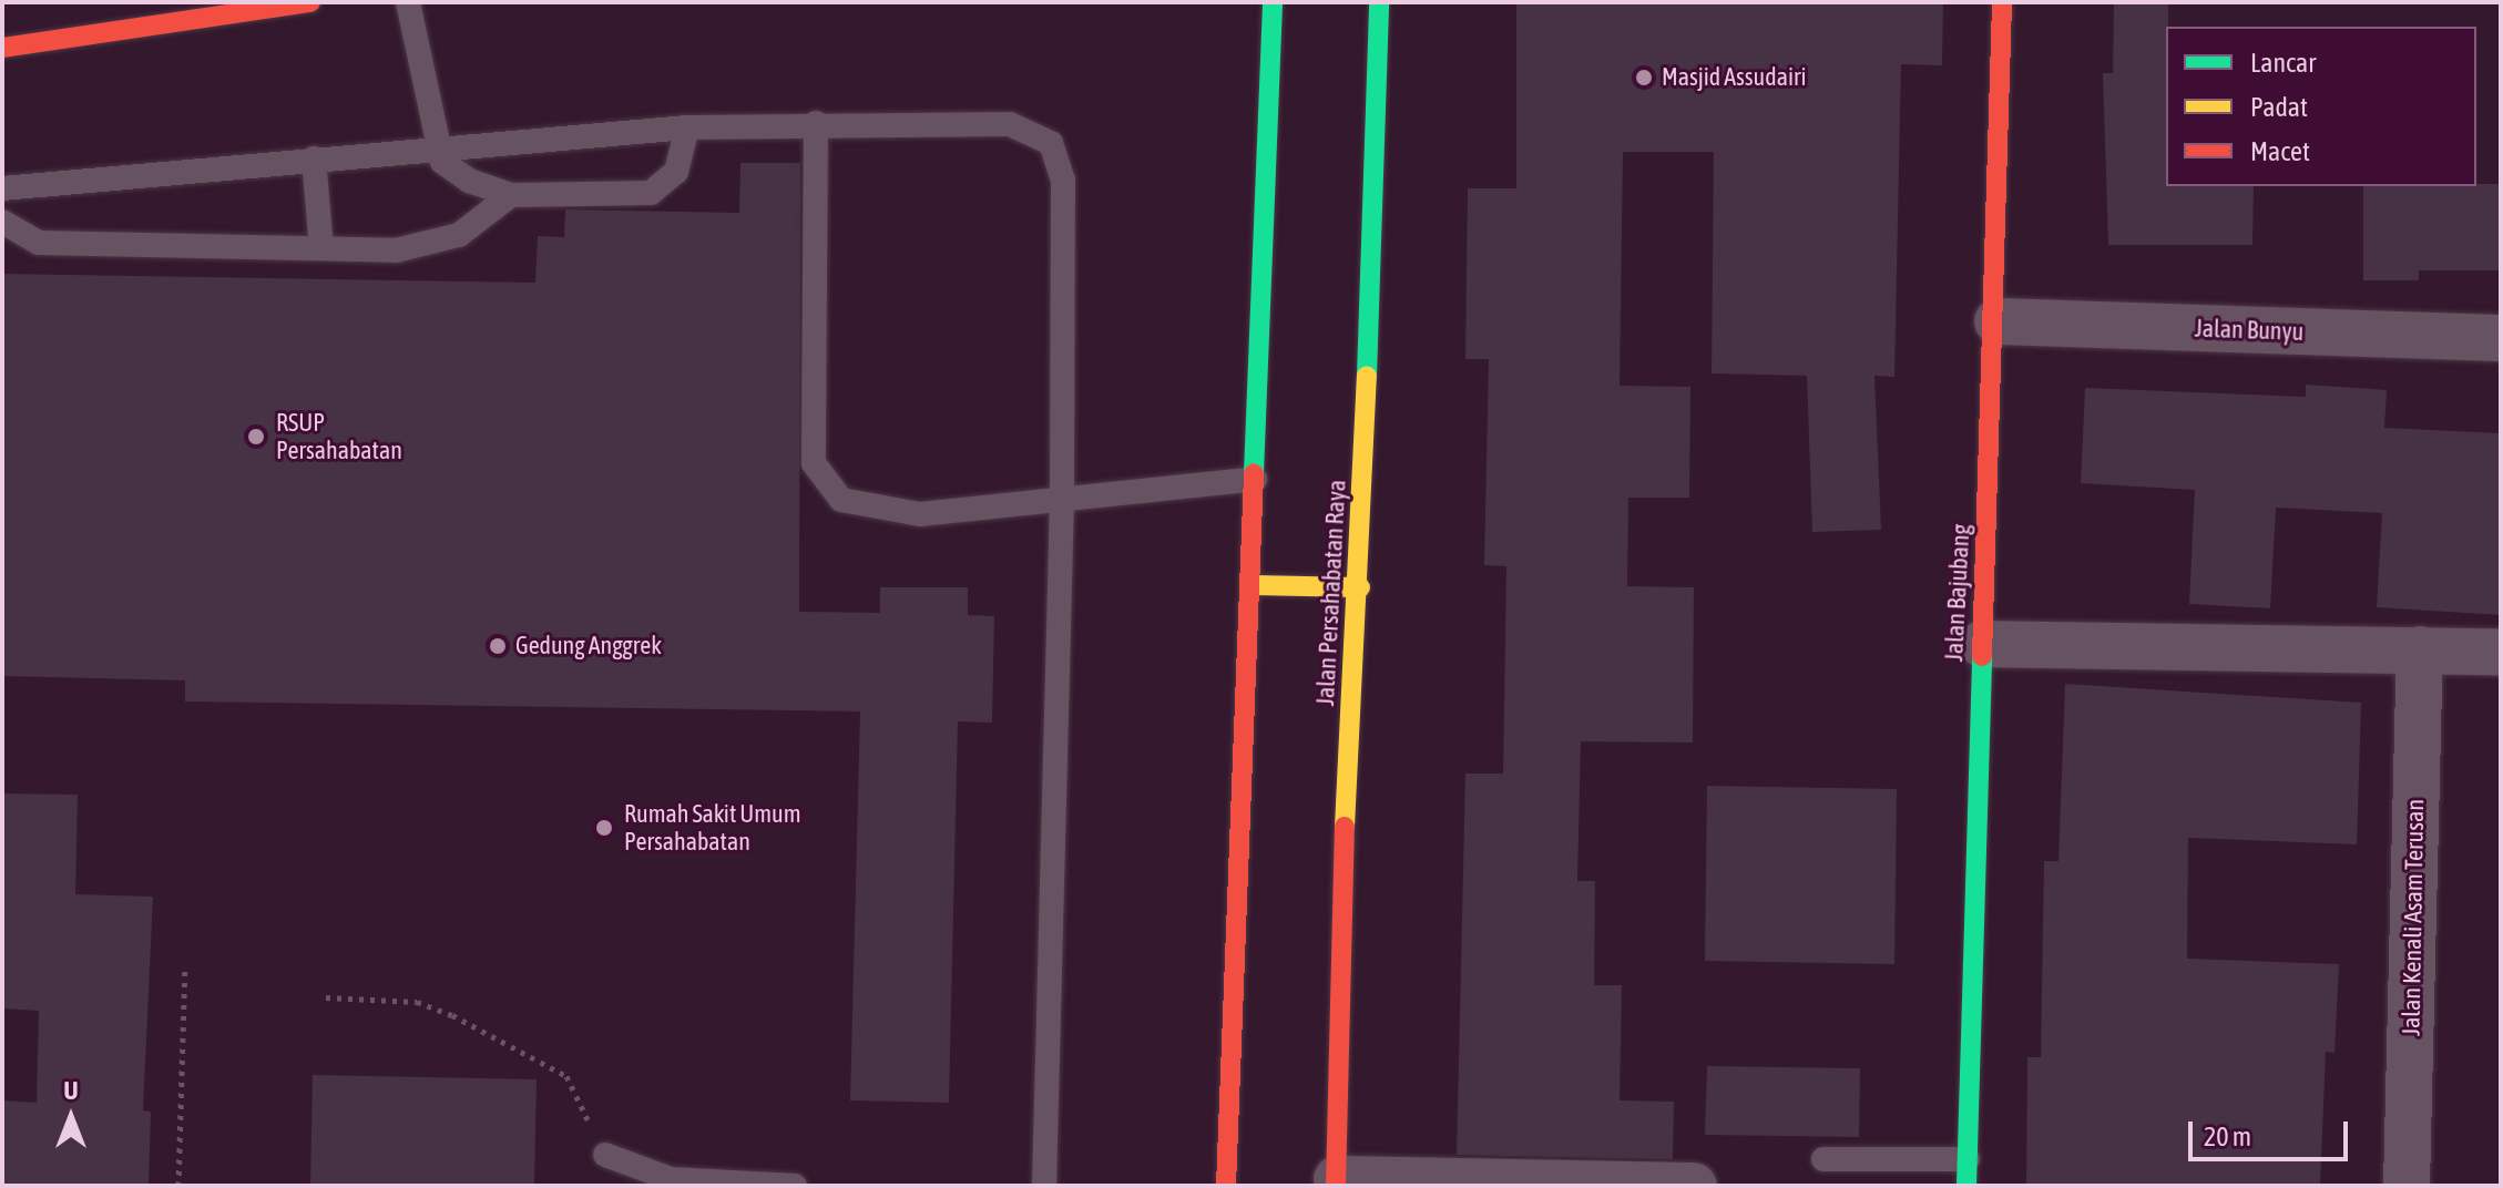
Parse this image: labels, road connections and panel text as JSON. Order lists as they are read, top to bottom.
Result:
{
  "streets": {
    "street": [
      "Jalan Bunyu",
      "Jalan Persahabatan Raya",
      "Jalan Bajubang",
      "Jalan Kenali Asam Terusan"
    ]
  },
  "crossings": [
    ["Jalan Bunyu", "Jalan Bajubang"]
  ],
  "places": [
    "Masjid Assudairi",
    "RSUP Persahabatan",
    "Gedung Anggrek",
    "Rumah Sakit Umum Persahabatan"
  ],
  "legend": ["Lancar", "Padat", "Macet"],
  "scale_bar": "20 m",
  "north": "top"
}
